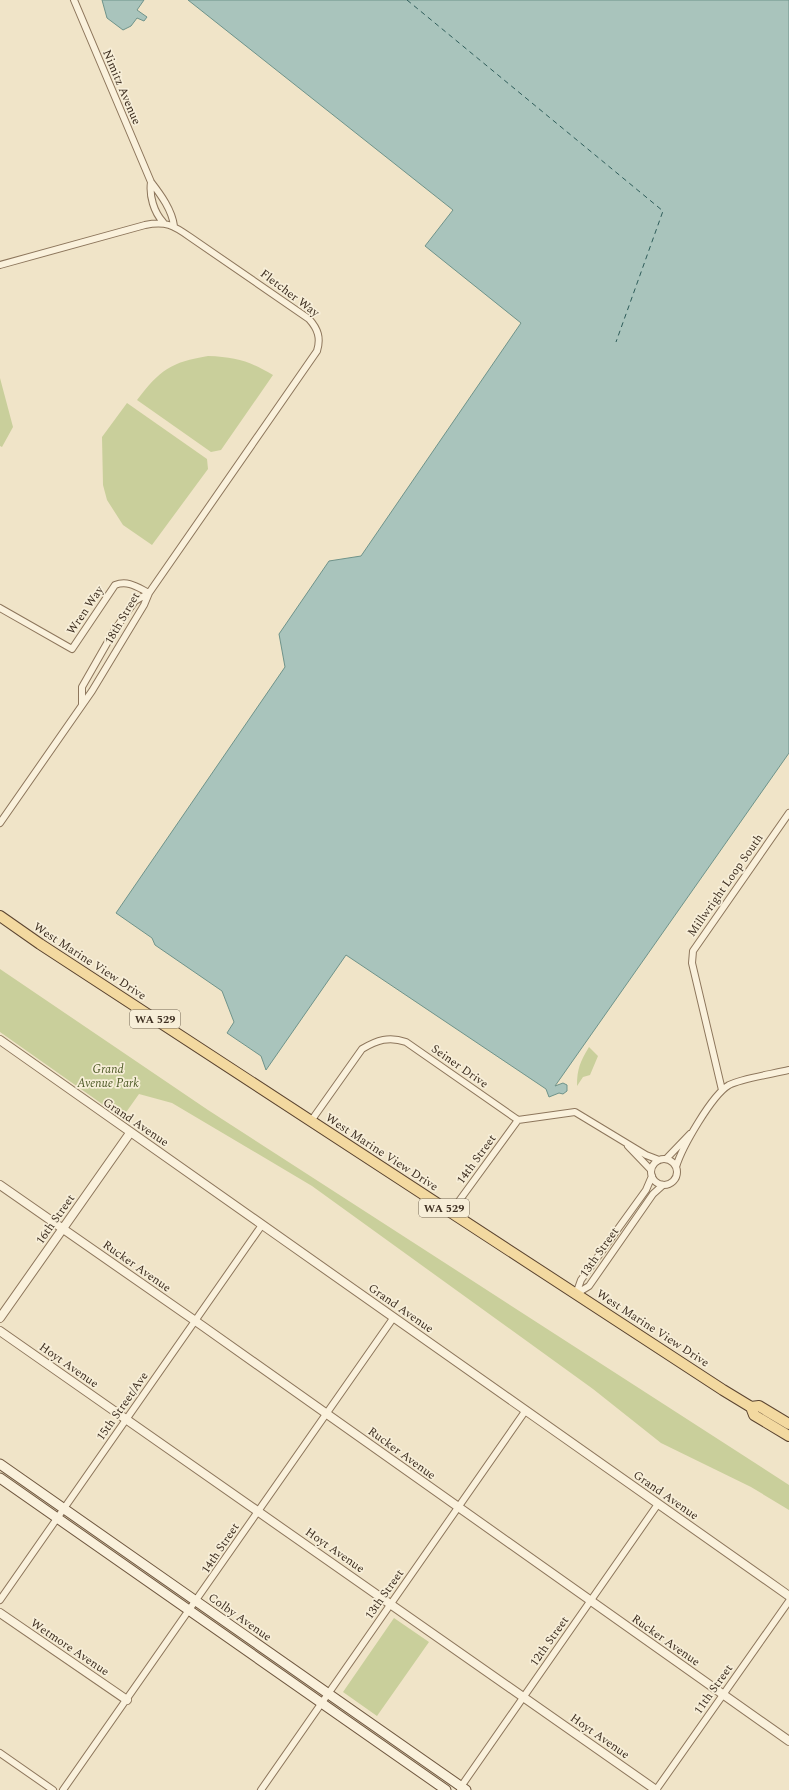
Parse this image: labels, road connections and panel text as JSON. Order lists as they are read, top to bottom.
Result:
{
  "streets": {
    "main road": ["West Marine View Drive", "WA 529", "Colby Avenue"],
    "street": [
      "Nimitz Avenue",
      "Fletcher Way",
      "Wren Way",
      "18th Street",
      "Millwright Loop South",
      "Seiner Drive",
      "Grand Avenue",
      "14th Street",
      "16th Street",
      "13th Street",
      "Rucker Avenue",
      "Hoyt Avenue",
      "15th Street/Ave",
      "12th Street",
      "Wetmore Avenue",
      "11th Street"
    ]
  },
  "crossings": [
    ["Nimitz Avenue", "Fletcher Way"],
    ["Fletcher Way", "Wren Way"],
    ["Fletcher Way", "18th Street"],
    ["Wren Way", "18th Street"],
    ["West Marine View Drive", "Seiner Drive"],
    ["West Marine View Drive", "14th Street"],
    ["West Marine View Drive", "13th Street"],
    ["Seiner Drive", "14th Street"],
    ["Grand Avenue", "14th Street"],
    ["Grand Avenue", "16th Street"],
    ["Grand Avenue", "13th Street"],
    ["Grand Avenue", "15th Street/Ave"],
    ["Grand Avenue", "12th Street"],
    ["14th Street", "Rucker Avenue"],
    ["14th Street", "Hoyt Avenue"],
    ["14th Street", "Colby Avenue"],
    ["14th Street", "Wetmore Avenue"],
    ["16th Street", "Rucker Avenue"],
    ["13th Street", "Rucker Avenue"],
    ["13th Street", "Hoyt Avenue"],
    ["13th Street", "Colby Avenue"],
    ["Rucker Avenue", "15th Street/Ave"],
    ["Rucker Avenue", "12th Street"],
    ["Rucker Avenue", "11th Street"],
    ["Hoyt Avenue", "15th Street/Ave"],
    ["Hoyt Avenue", "12th Street"],
    ["Hoyt Avenue", "11th Street"],
    ["15th Street/Ave", "Colby Avenue"],
    ["Colby Avenue", "12th Street"]
  ],
  "parks": ["Grand Avenue Park"]
}
